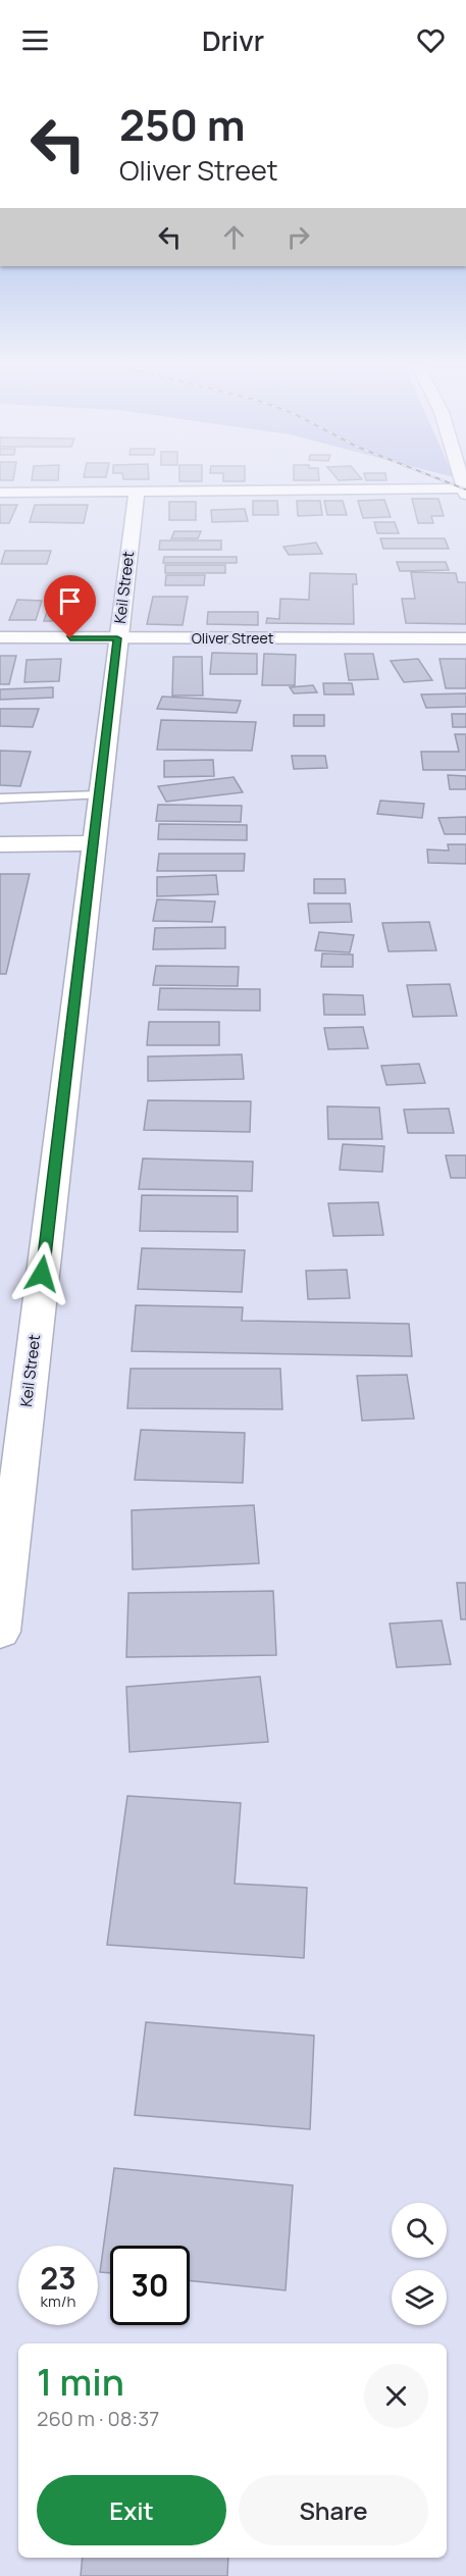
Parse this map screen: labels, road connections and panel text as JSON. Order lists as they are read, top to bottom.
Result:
{
  "streets": {
    "street": ["Keil Street", "Oliver Street"]
  },
  "crossings": [
    ["Keil Street", "Oliver Street"]
  ],
  "page": {
    "header": "Drivr",
    "turn": ["250 m", "Oliver Street"],
    "speed": "23 km/h",
    "limit": "30",
    "heading": ["1 min", "260 m · 08:37"],
    "buttons": ["Exit", "Share"]
  }
}
